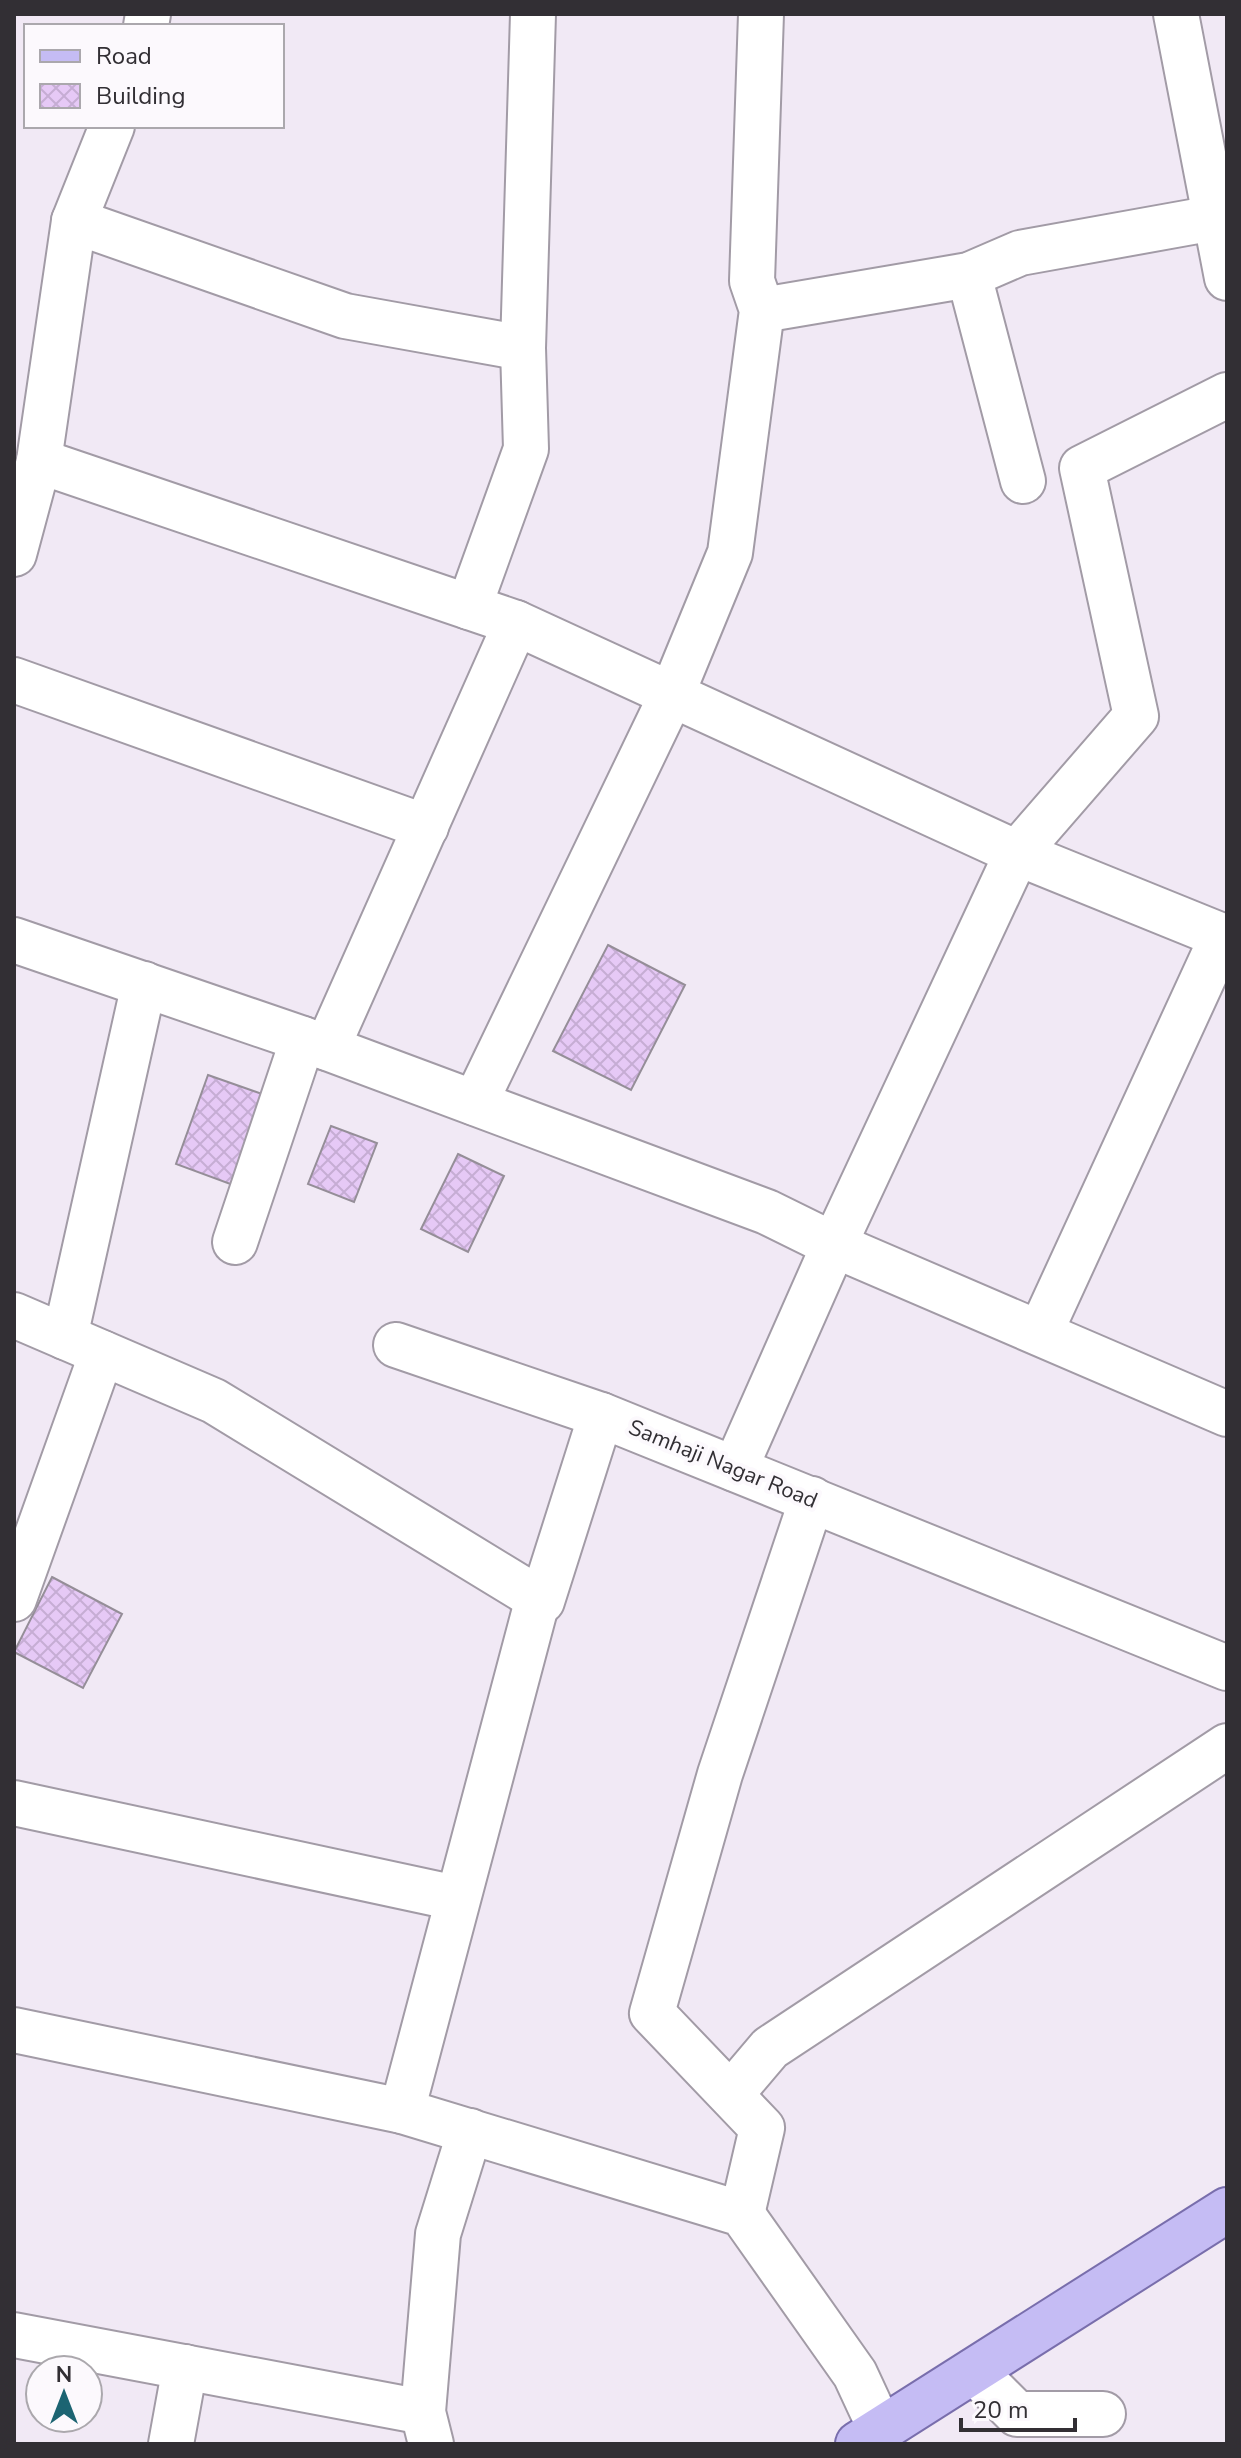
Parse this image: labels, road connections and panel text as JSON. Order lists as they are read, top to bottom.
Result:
{
  "streets": {
    "street": ["Samhaji Nagar Road"]
  },
  "legend": ["Road", "Building"],
  "scale_bar": "20 m",
  "north": "top"
}
